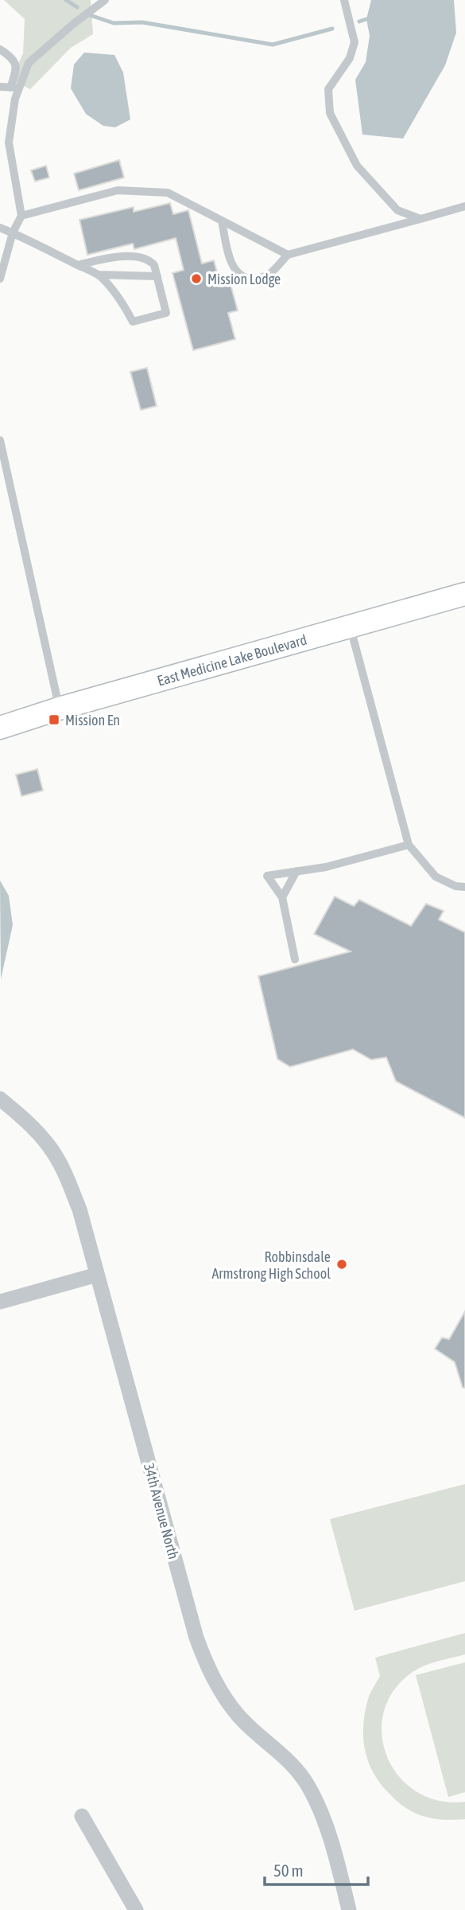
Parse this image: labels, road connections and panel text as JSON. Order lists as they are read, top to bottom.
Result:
{
  "streets": {
    "street": ["East Medicine Lake Boulevard", "34th Avenue North"]
  },
  "places": {
    "other": ["Mission Lodge", "Robbinsdale Armstrong High School"],
    "transit": ["Mission En"]
  },
  "scale_bar": "50 m"
}
